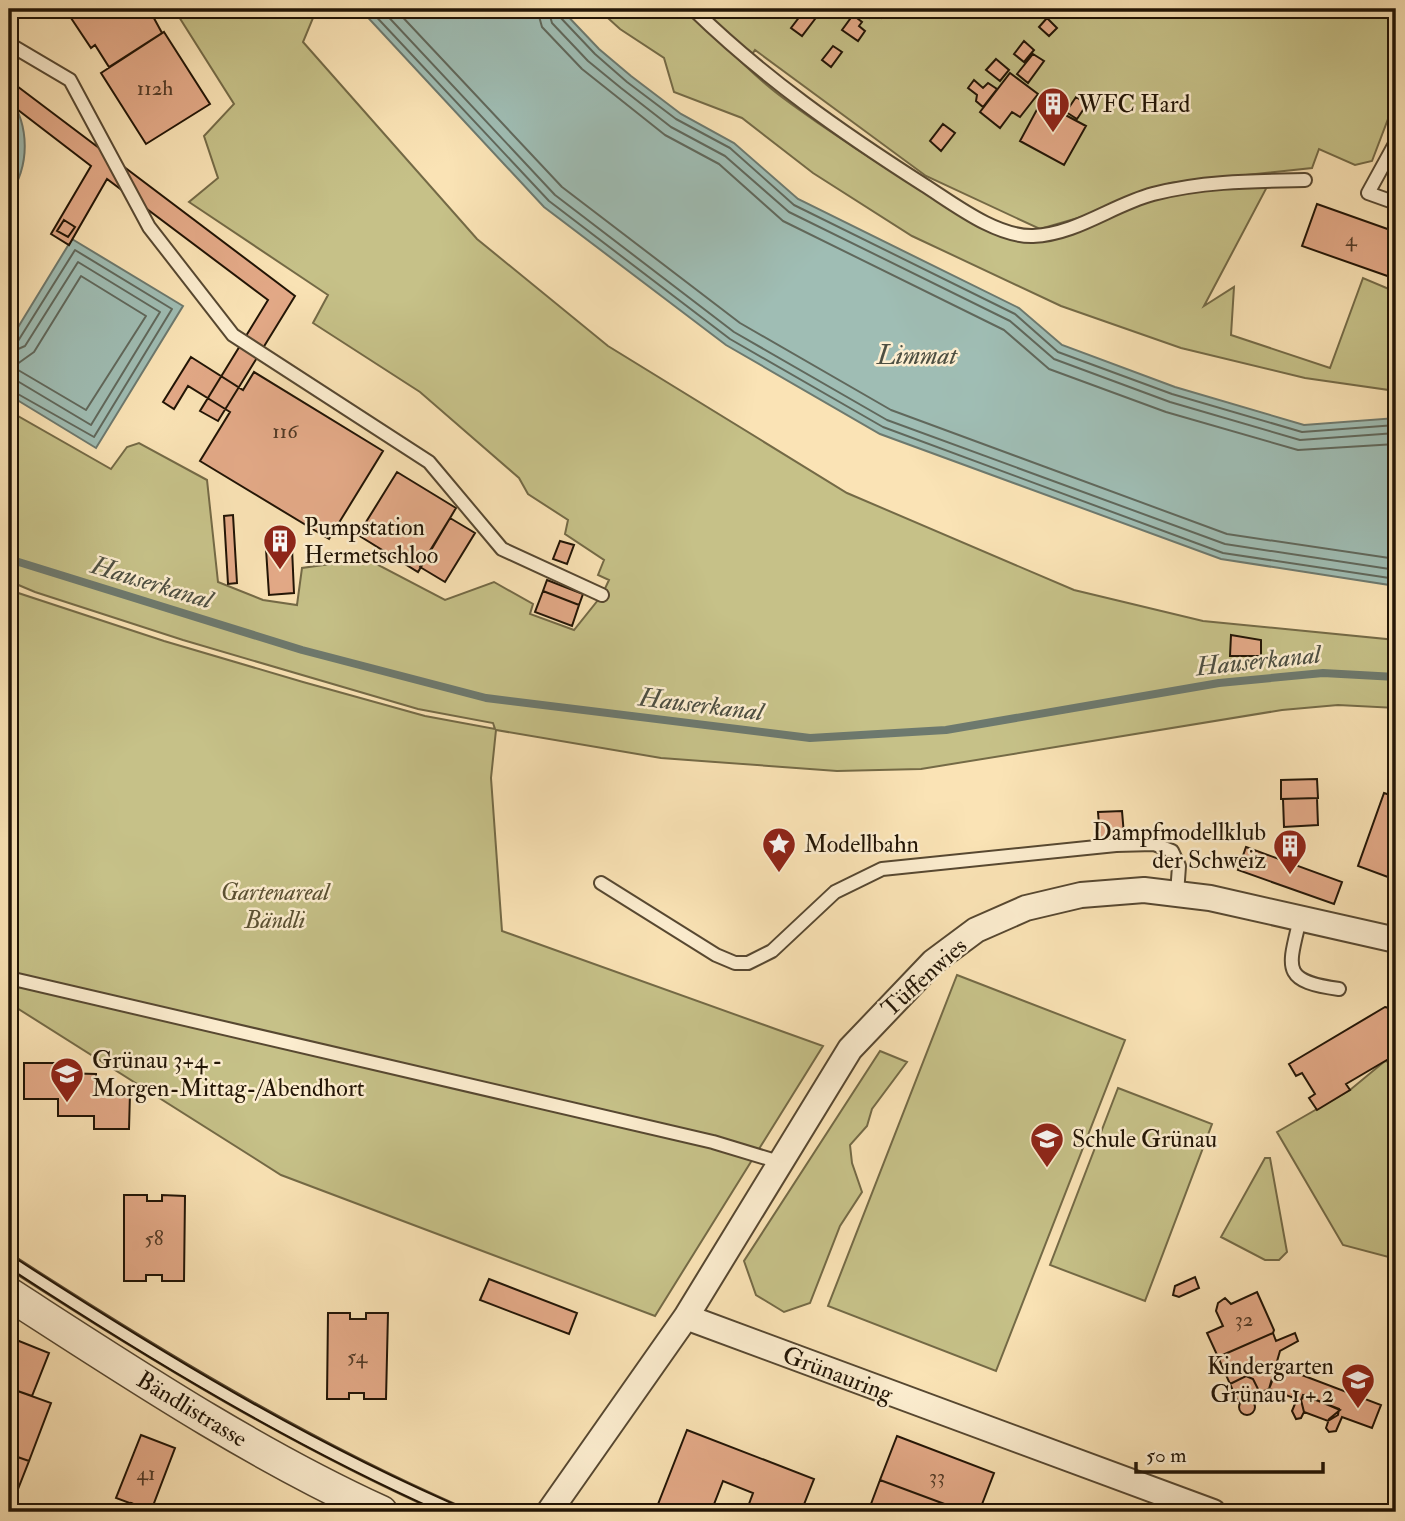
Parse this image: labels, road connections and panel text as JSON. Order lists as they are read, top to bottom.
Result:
{
  "streets": {
    "street": ["Tüffenwies", "Grünauring", "Bändlistrasse"]
  },
  "crossings": [
    ["Tüffenwies", "Grünauring"]
  ],
  "water": ["Limmat", "Hauserkanal"],
  "parks": ["Gartenareal Bändli"],
  "places": {
    "building": ["WFC Hard", "Pumpstation Hermetschloo", "Dampfmodellklub der Schweiz"],
    "place": ["Modellbahn"],
    "school or university": ["Grünau 3+4 - Morgen-Mittag-/Abendhort", "Schule Grünau", "Kindergarten Grünau 1 + 2"]
  },
  "house_numbers": [
    "112h",
    "4",
    "116",
    "58",
    "32",
    "54",
    "41",
    "33"
  ],
  "scale_bar": "50 m"
}
